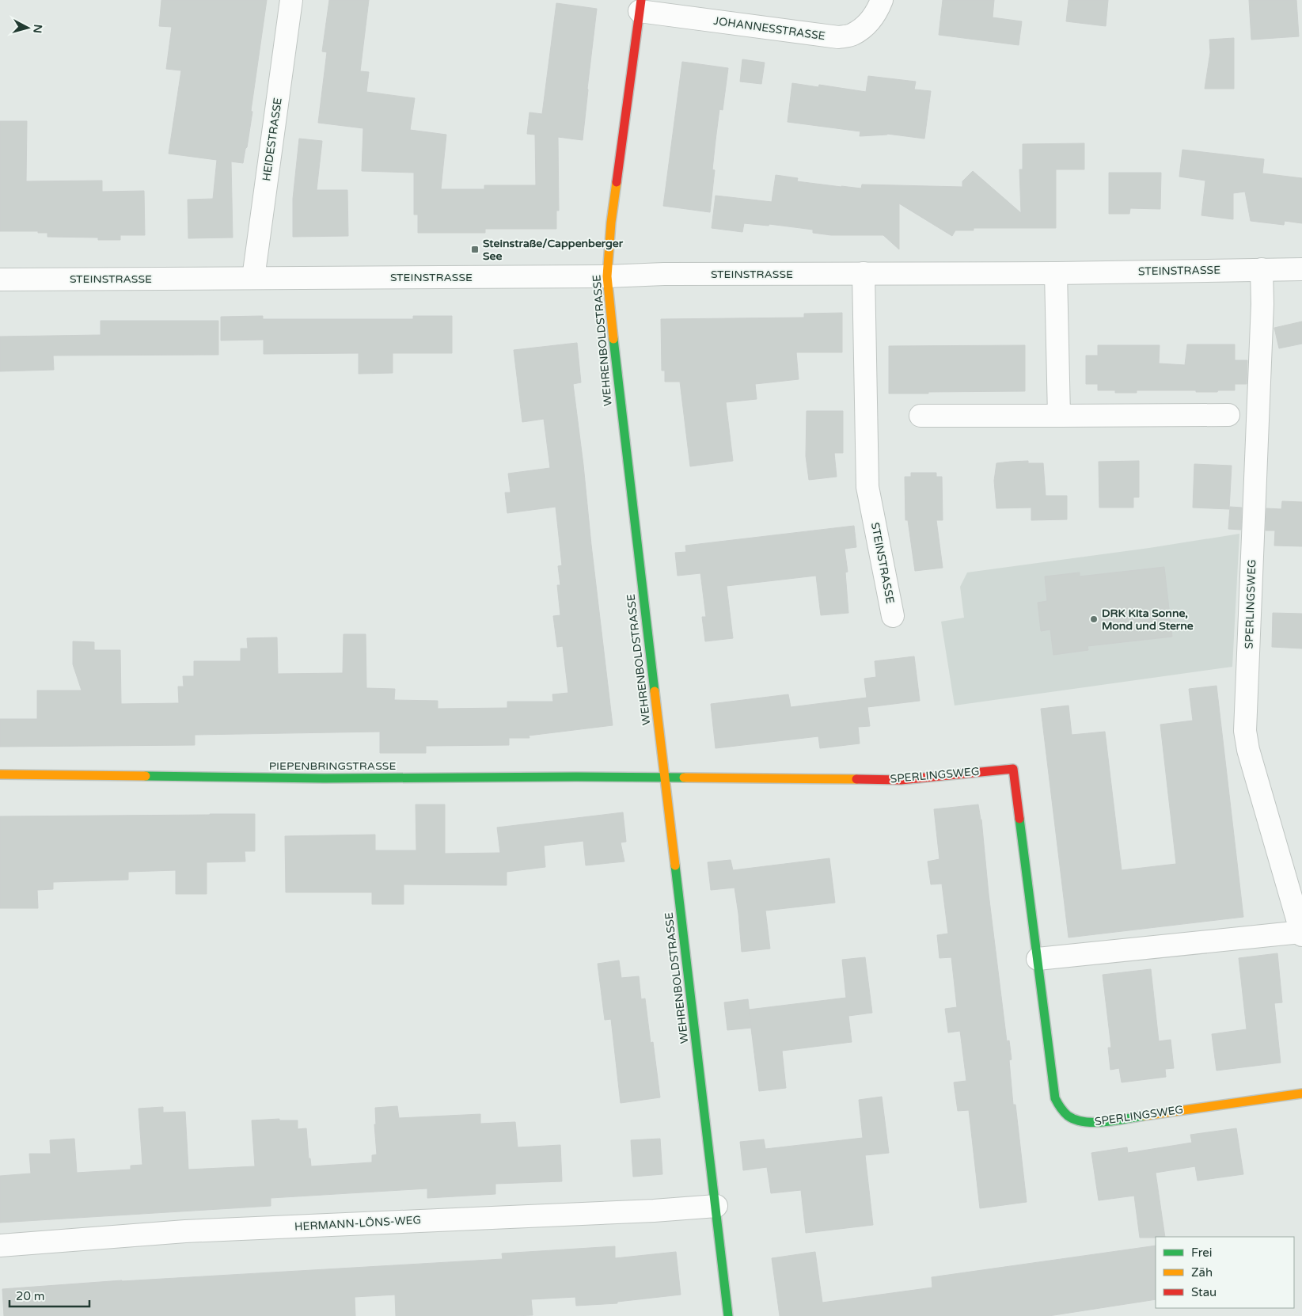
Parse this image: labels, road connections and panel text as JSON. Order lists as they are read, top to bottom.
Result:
{
  "streets": {
    "street": [
      "JOHANNESSTRASSE",
      "HEIDESTRASSE",
      "STEINSTRASSE",
      "WEHRENBOLDSTRASSE",
      "SPERLINGSWEG",
      "PIEPENBRINGSTRASSE",
      "HERMANN-LÖNS-WEG"
    ]
  },
  "crossings": [
    ["JOHANNESSTRASSE", "WEHRENBOLDSTRASSE"],
    ["HEIDESTRASSE", "STEINSTRASSE"],
    ["STEINSTRASSE", "WEHRENBOLDSTRASSE"],
    ["STEINSTRASSE", "SPERLINGSWEG"],
    ["WEHRENBOLDSTRASSE", "SPERLINGSWEG"],
    ["WEHRENBOLDSTRASSE", "PIEPENBRINGSTRASSE"],
    ["WEHRENBOLDSTRASSE", "HERMANN-LÖNS-WEG"],
    ["SPERLINGSWEG", "PIEPENBRINGSTRASSE"]
  ],
  "places": {
    "transit": ["Steinstraße/Cappenberger See"],
    "other": ["DRK Kita Sonne, Mond und Sterne"]
  },
  "legend": ["Frei", "Zäh", "Stau"],
  "scale_bar": "20 m",
  "north": "right"
}
